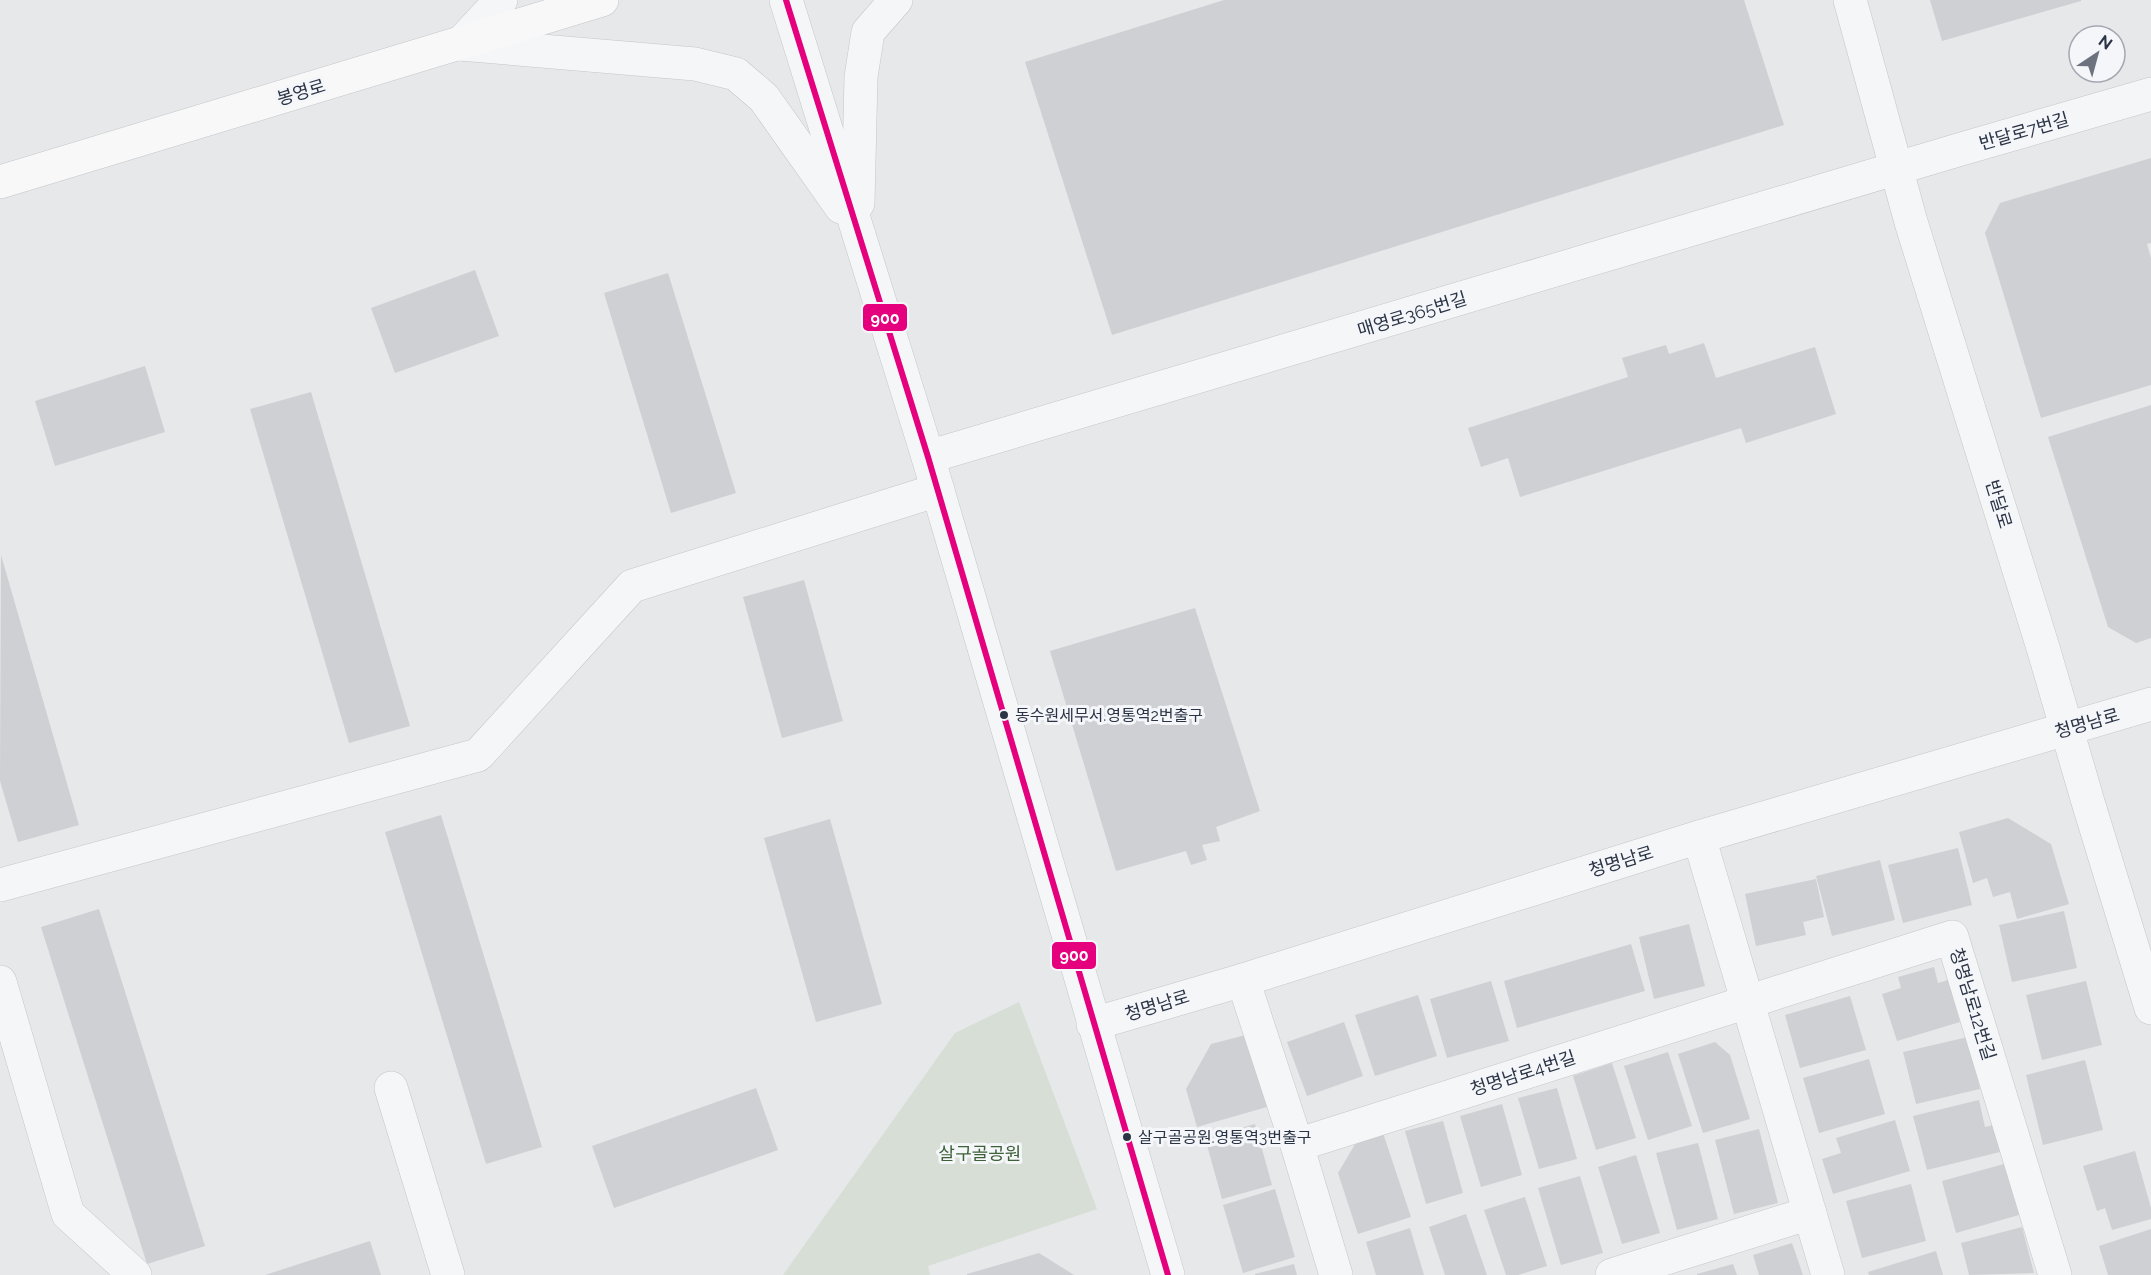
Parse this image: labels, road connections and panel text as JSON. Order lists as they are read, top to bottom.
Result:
{
  "streets": {
    "main road": ["봉영로"],
    "street": [
      "반달로7번길",
      "매영로365번길",
      "반달로",
      "청명남로",
      "청명남로12번길",
      "청명남로4번길"
    ]
  },
  "crossings": [
    ["반달로7번길", "매영로365번길"],
    ["반달로7번길", "반달로"],
    ["매영로365번길", "반달로"],
    ["반달로", "청명남로"],
    ["청명남로12번길", "청명남로4번길"]
  ],
  "parks": ["살구골공원"],
  "places": ["동수원세무서.영통역2번출구", "살구골공원.영통역3번출구"],
  "lines": ["transit line 900"],
  "north": "top right"
}
